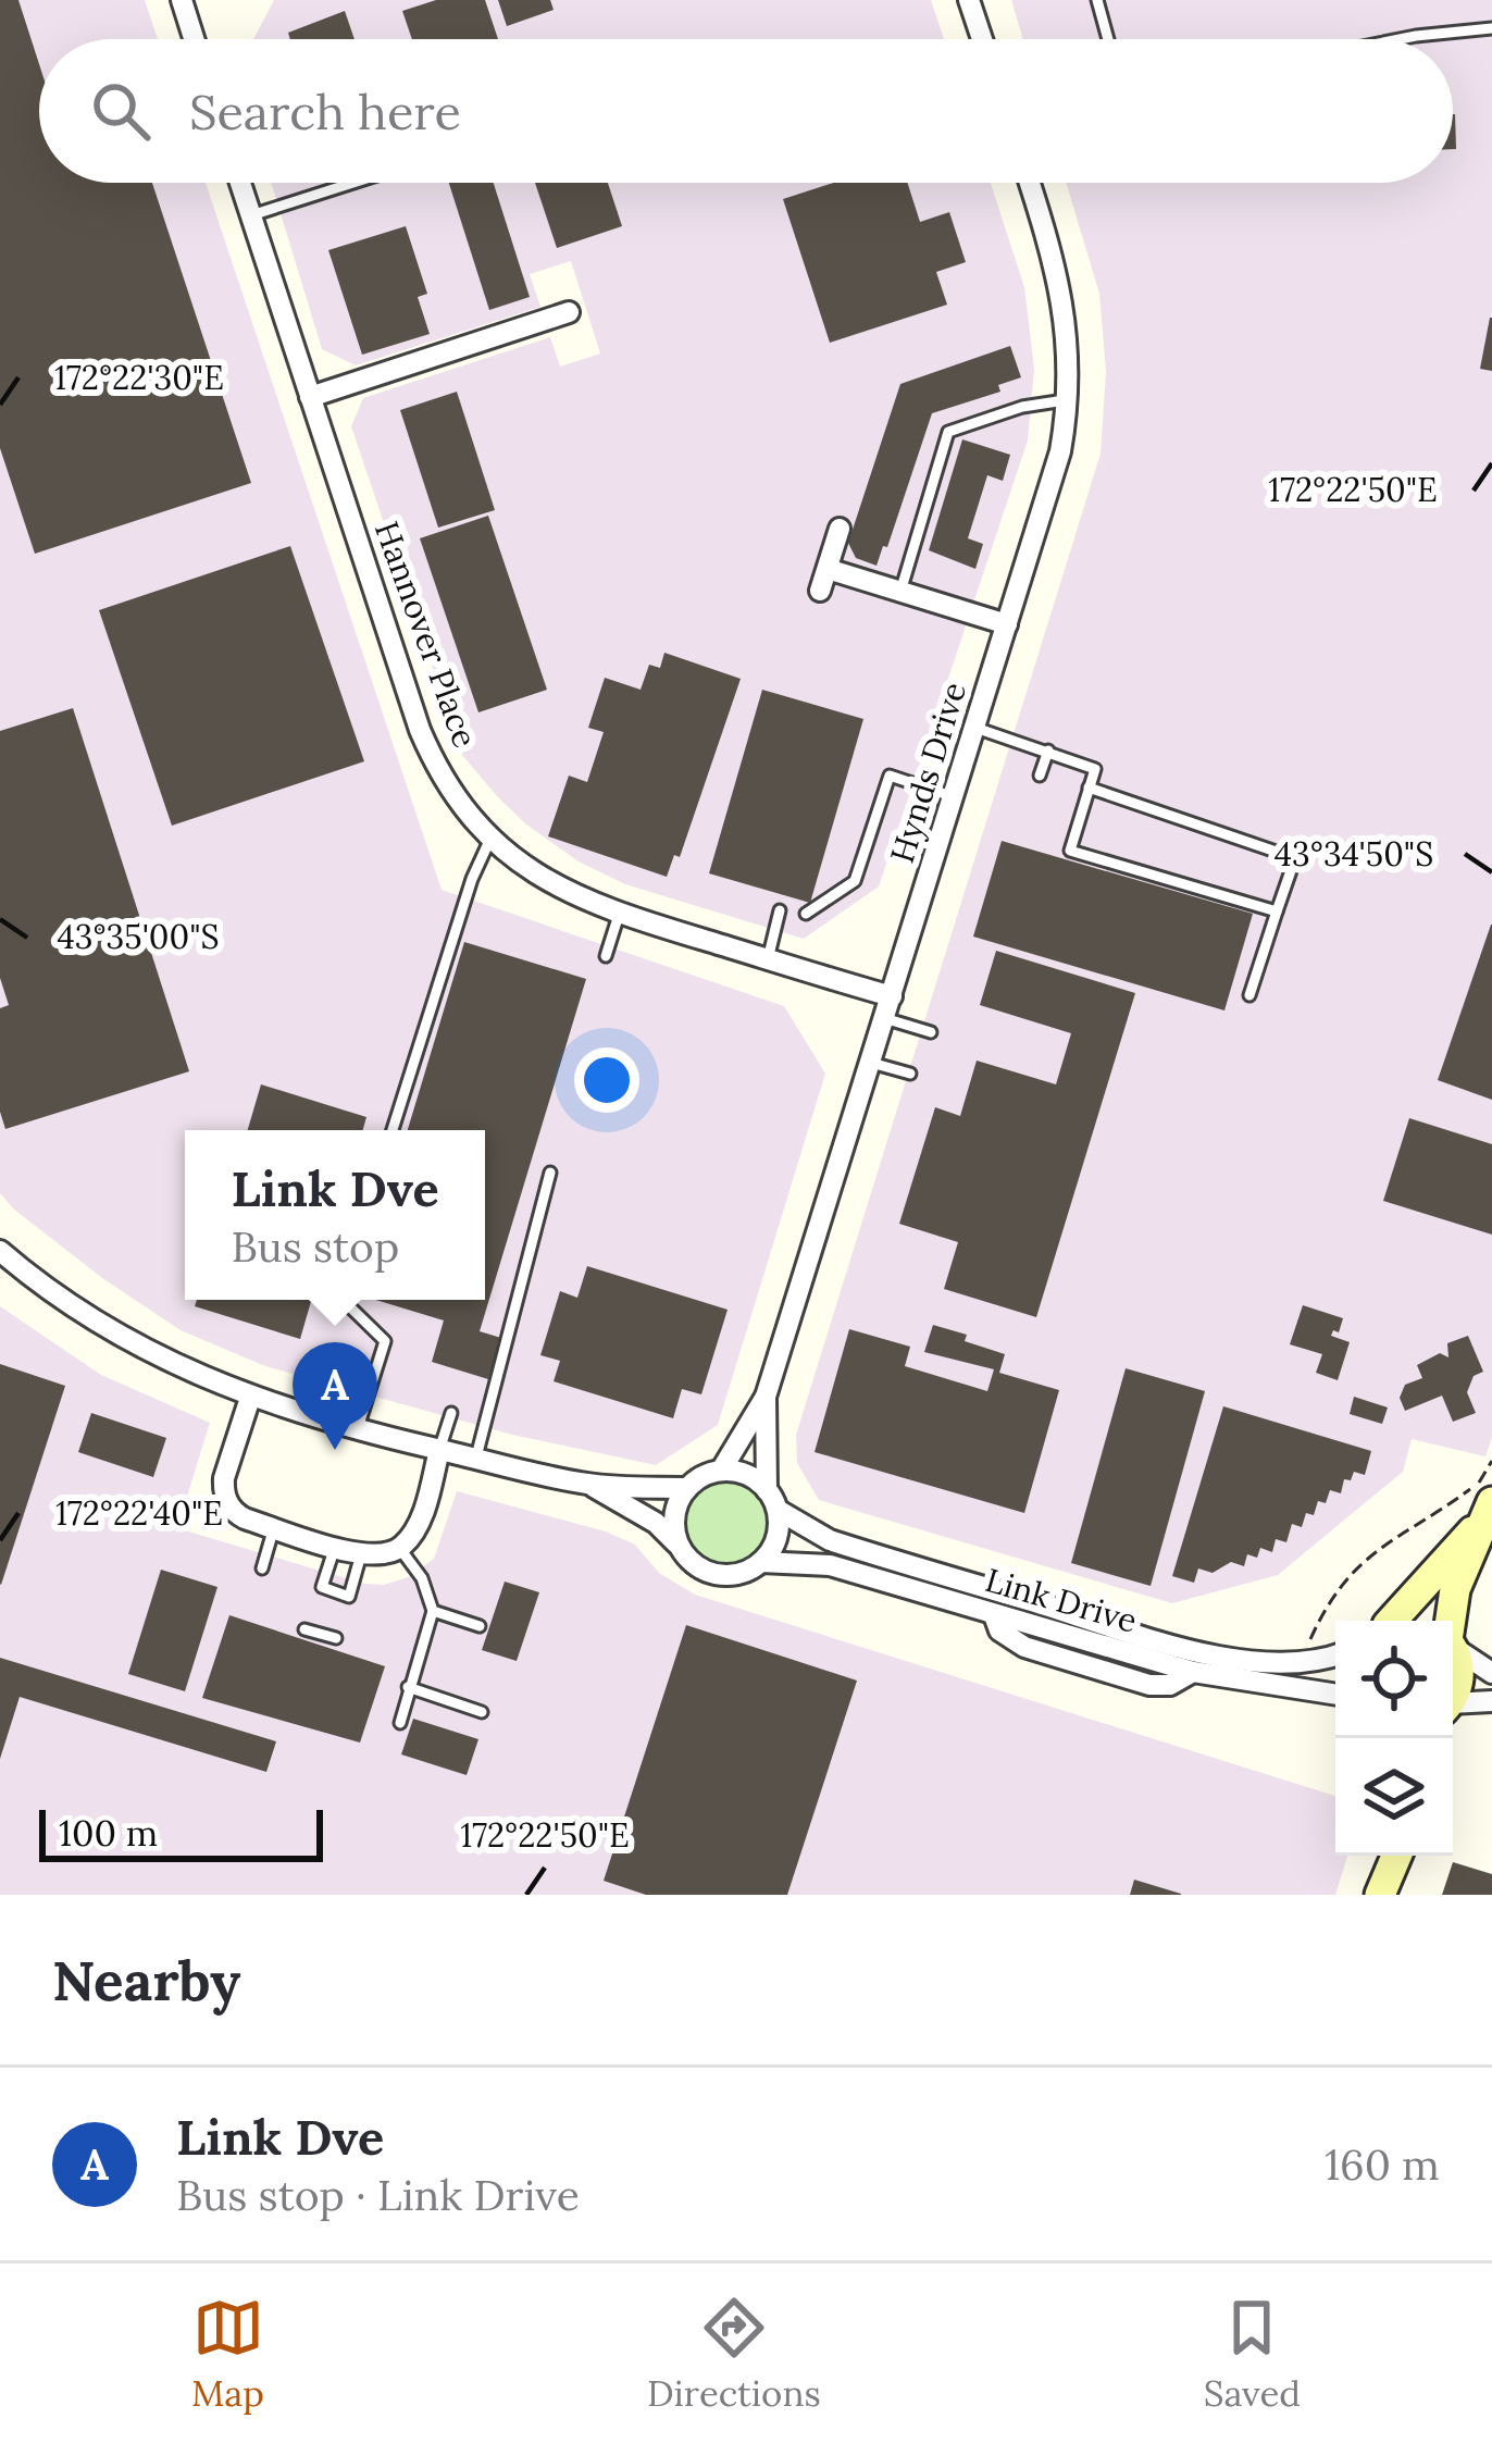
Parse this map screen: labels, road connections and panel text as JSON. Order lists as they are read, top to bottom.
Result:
{
  "streets": {
    "street": ["Hannover Place", "Hynds Drive", "Link Drive"]
  },
  "crossings": [
    ["Hannover Place", "Hynds Drive"],
    ["Hynds Drive", "Link Drive"]
  ],
  "scale_bar": "100 m",
  "page": {
    "search": "Search here",
    "popup": ["Link Dve", "Bus stop"],
    "pins": "A",
    "scale": "100 m",
    "heading": "Nearby",
    "list": [
      {
        "mark": "A",
        "name": "Link Dve",
        "note": "Bus stop · Link Drive",
        "value": "160 m"
      }
    ],
    "nav": ["Map", "Directions", "Saved"]
  },
  "coordinates": [
    "172°22'30\"E",
    "172°22'50\"E",
    "43°34'50\"S",
    "43°35'00\"S",
    "172°22'40\"E"
  ]
}
